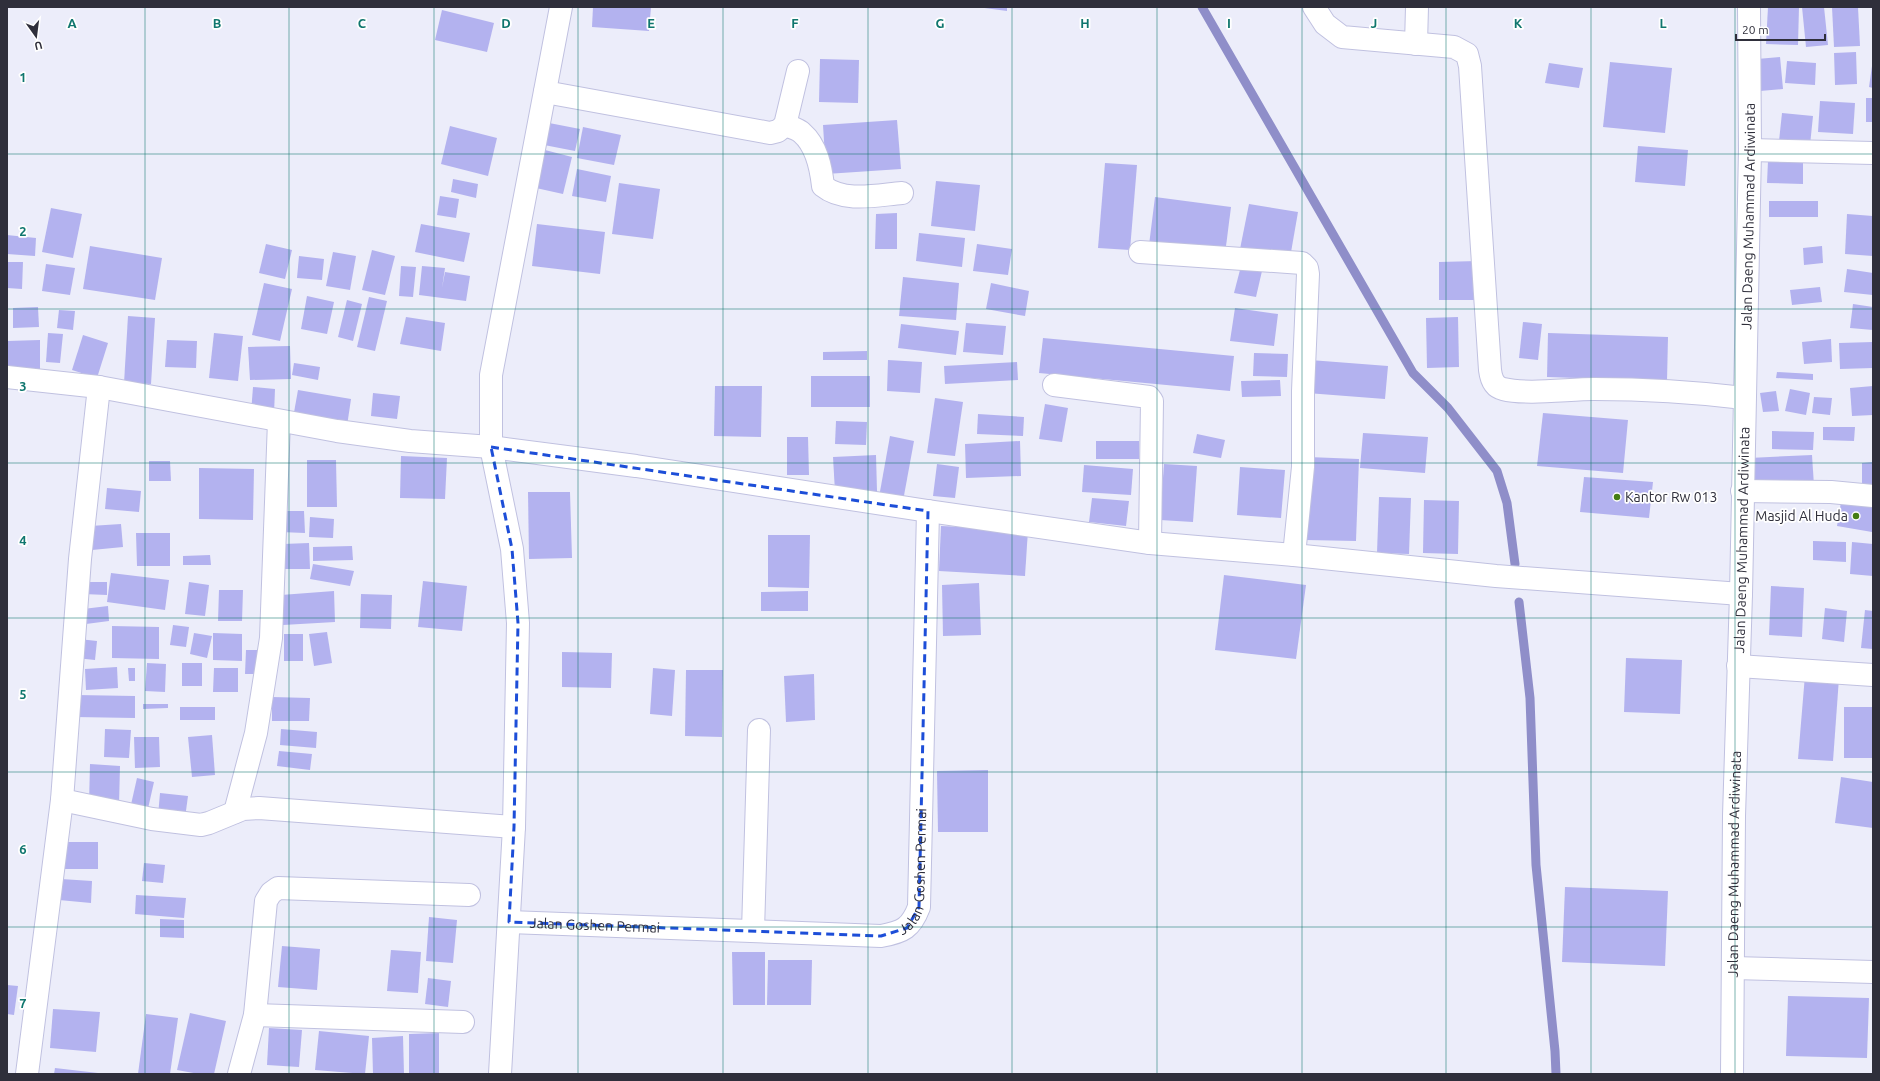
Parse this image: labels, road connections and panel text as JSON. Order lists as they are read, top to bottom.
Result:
{
  "streets": {
    "street": ["Jalan Daeng Muhammad Ardiwinata", "Jalan Goshen Permai"]
  },
  "places": ["Kantor Rw 013", "Masjid Al Huda"],
  "scale_bar": "20 m",
  "north": "bottom",
  "grid": {
    "columns": [
      "A",
      "B",
      "C",
      "D",
      "E",
      "F",
      "G",
      "H",
      "I",
      "J",
      "K",
      "L"
    ],
    "rows": [
      "1",
      "2",
      "3",
      "4",
      "5",
      "6",
      "7"
    ]
  }
}
